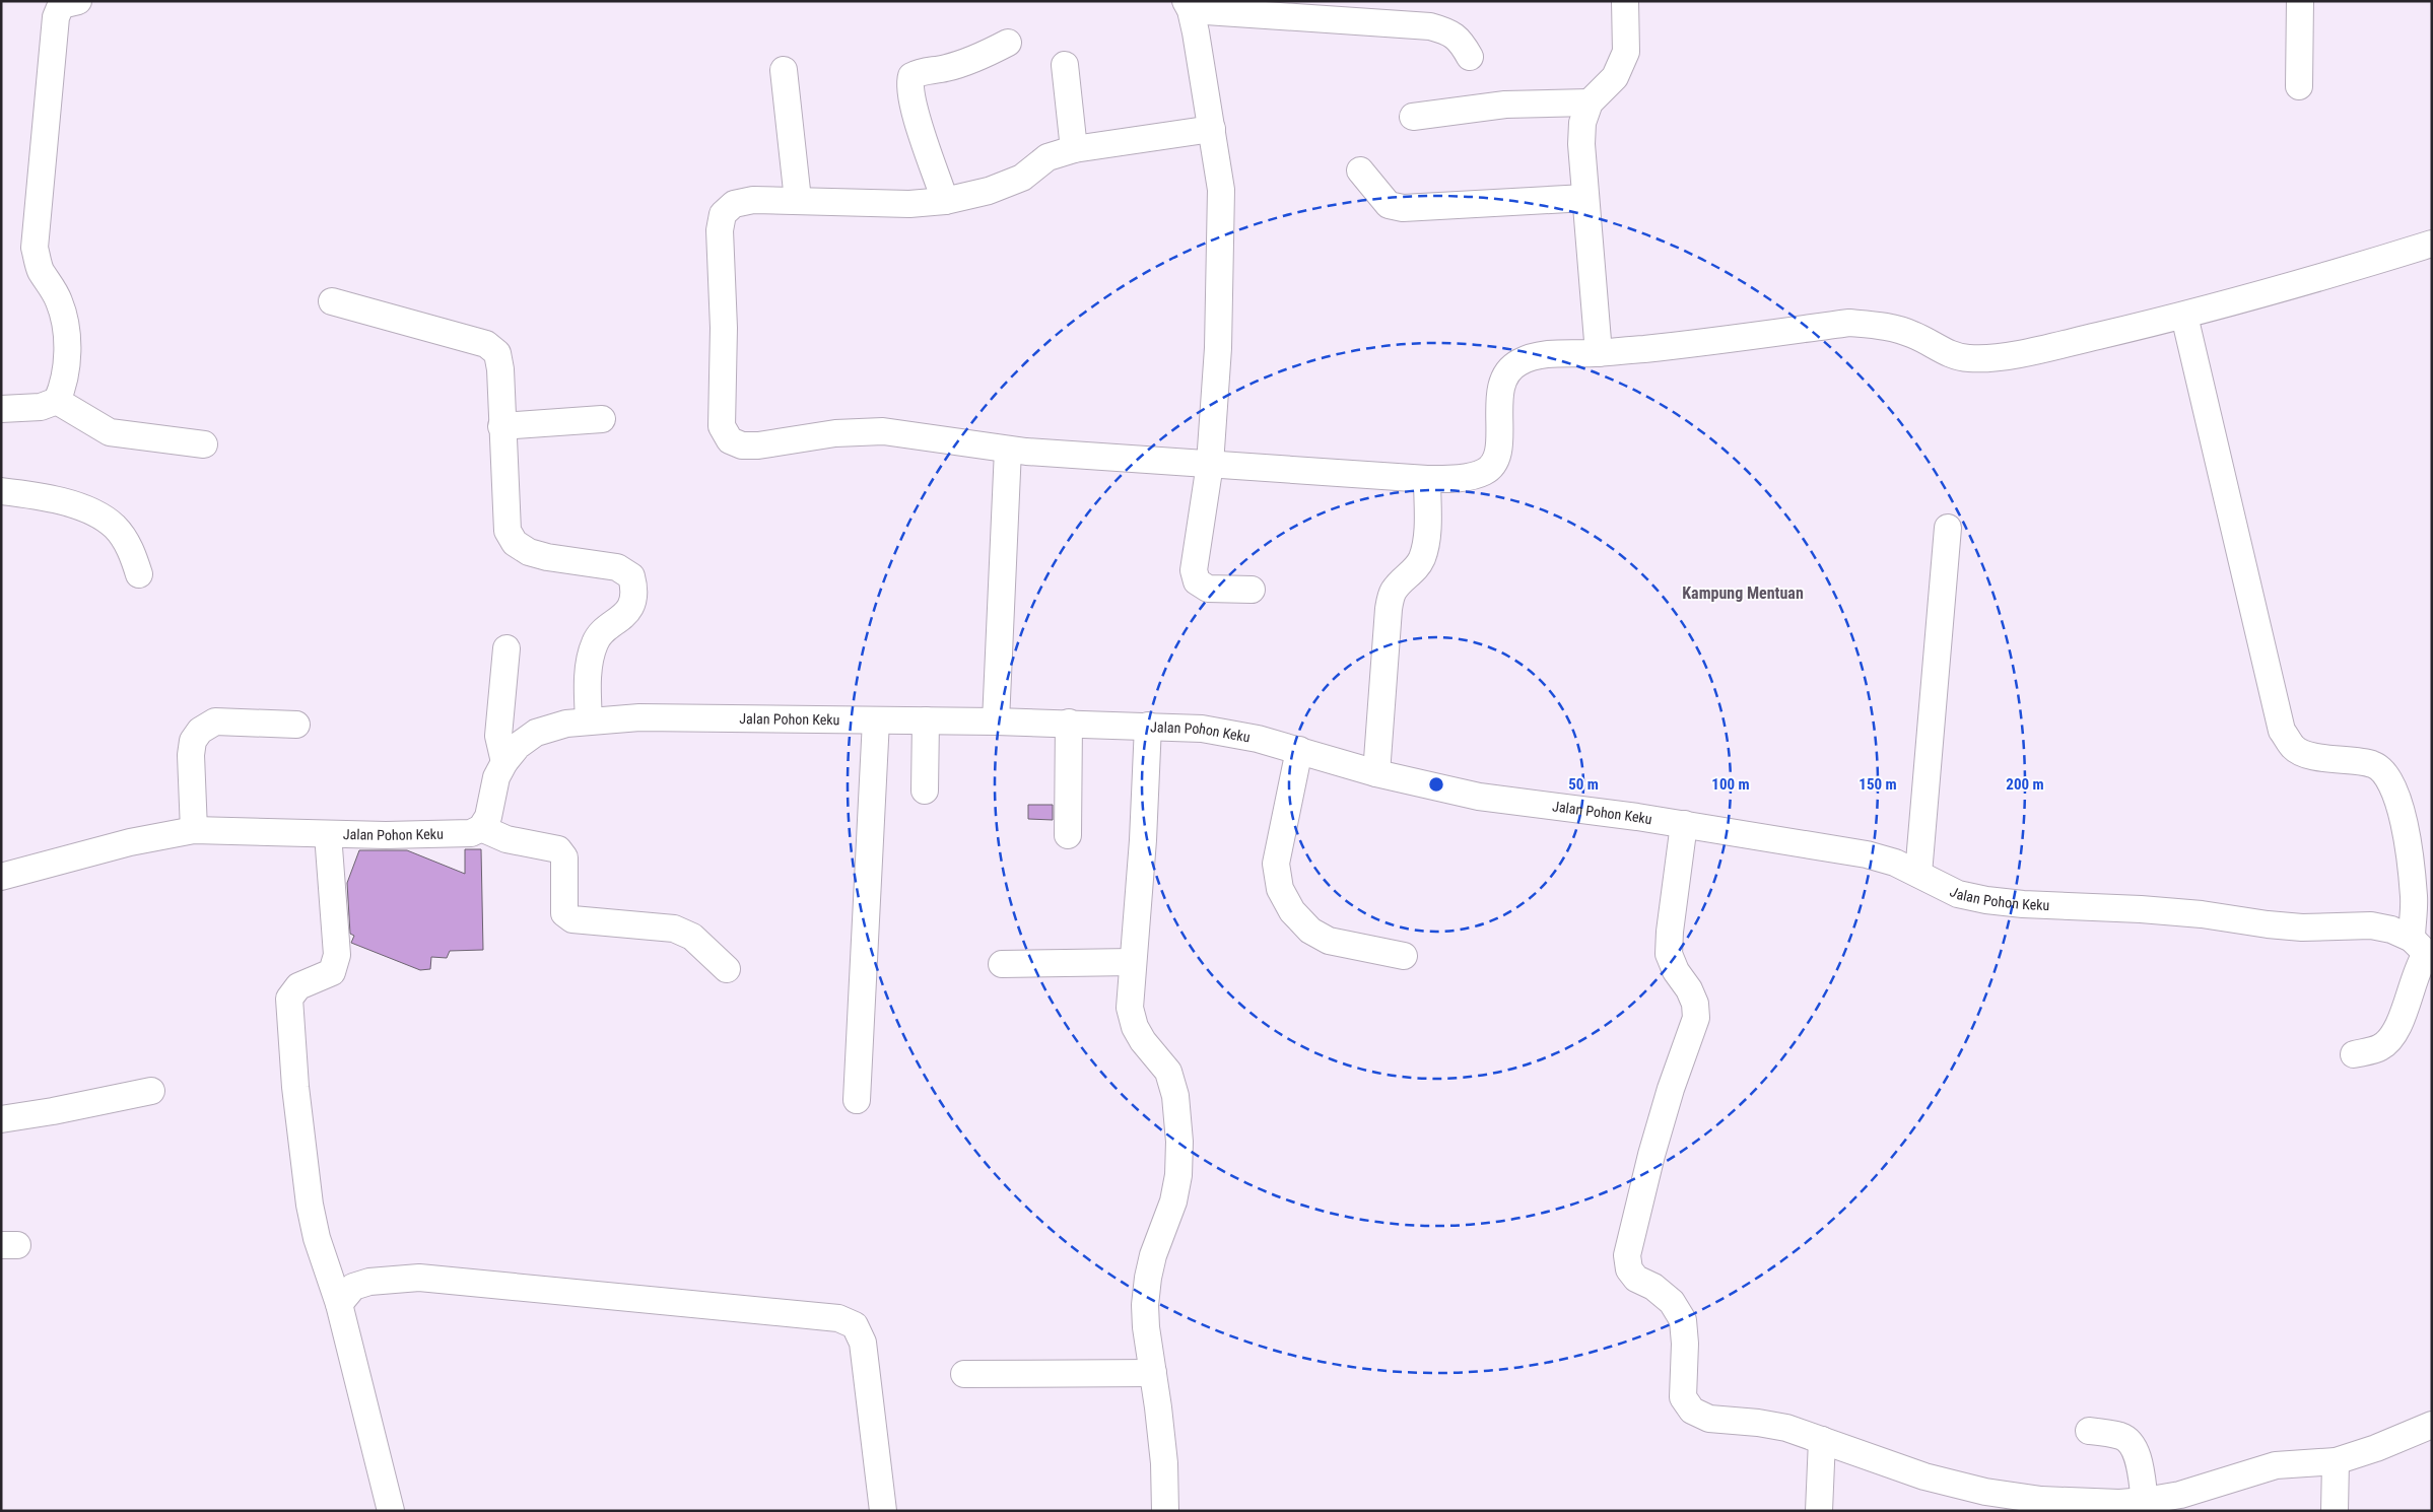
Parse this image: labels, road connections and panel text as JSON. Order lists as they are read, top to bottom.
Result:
{
  "streets": {
    "street": ["Jalan Pohon Keku"]
  },
  "districts": ["Kampung Mentuan"],
  "rings": [
    "50 m",
    "100 m",
    "150 m",
    "200 m"
  ]
}
